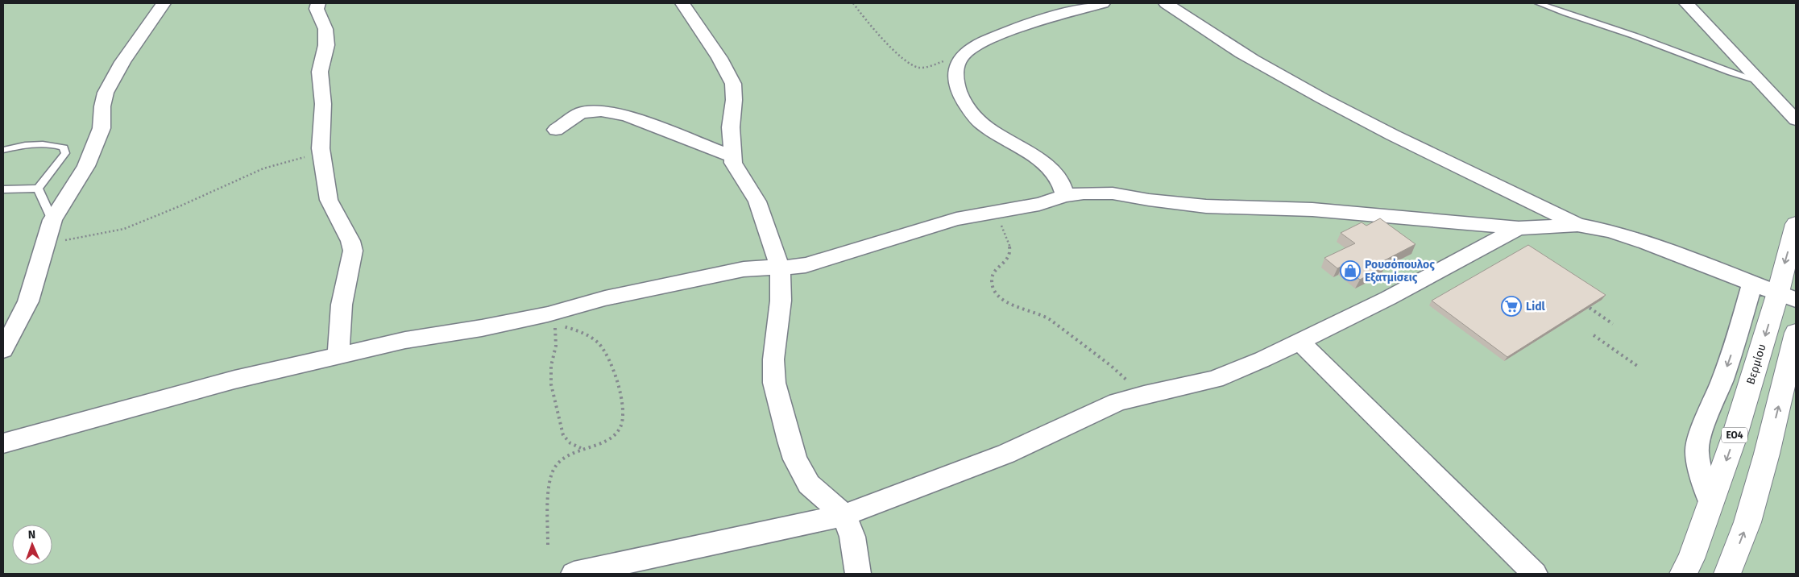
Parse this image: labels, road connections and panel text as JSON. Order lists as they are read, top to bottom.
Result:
{
  "streets": {
    "main road": ["Βερμίου", "ΕΟ4"]
  },
  "places": {
    "shop": ["Ρουσόπουλος Εξατμίσεις"],
    "supermarket": ["Lidl"]
  },
  "north": "top"
}
